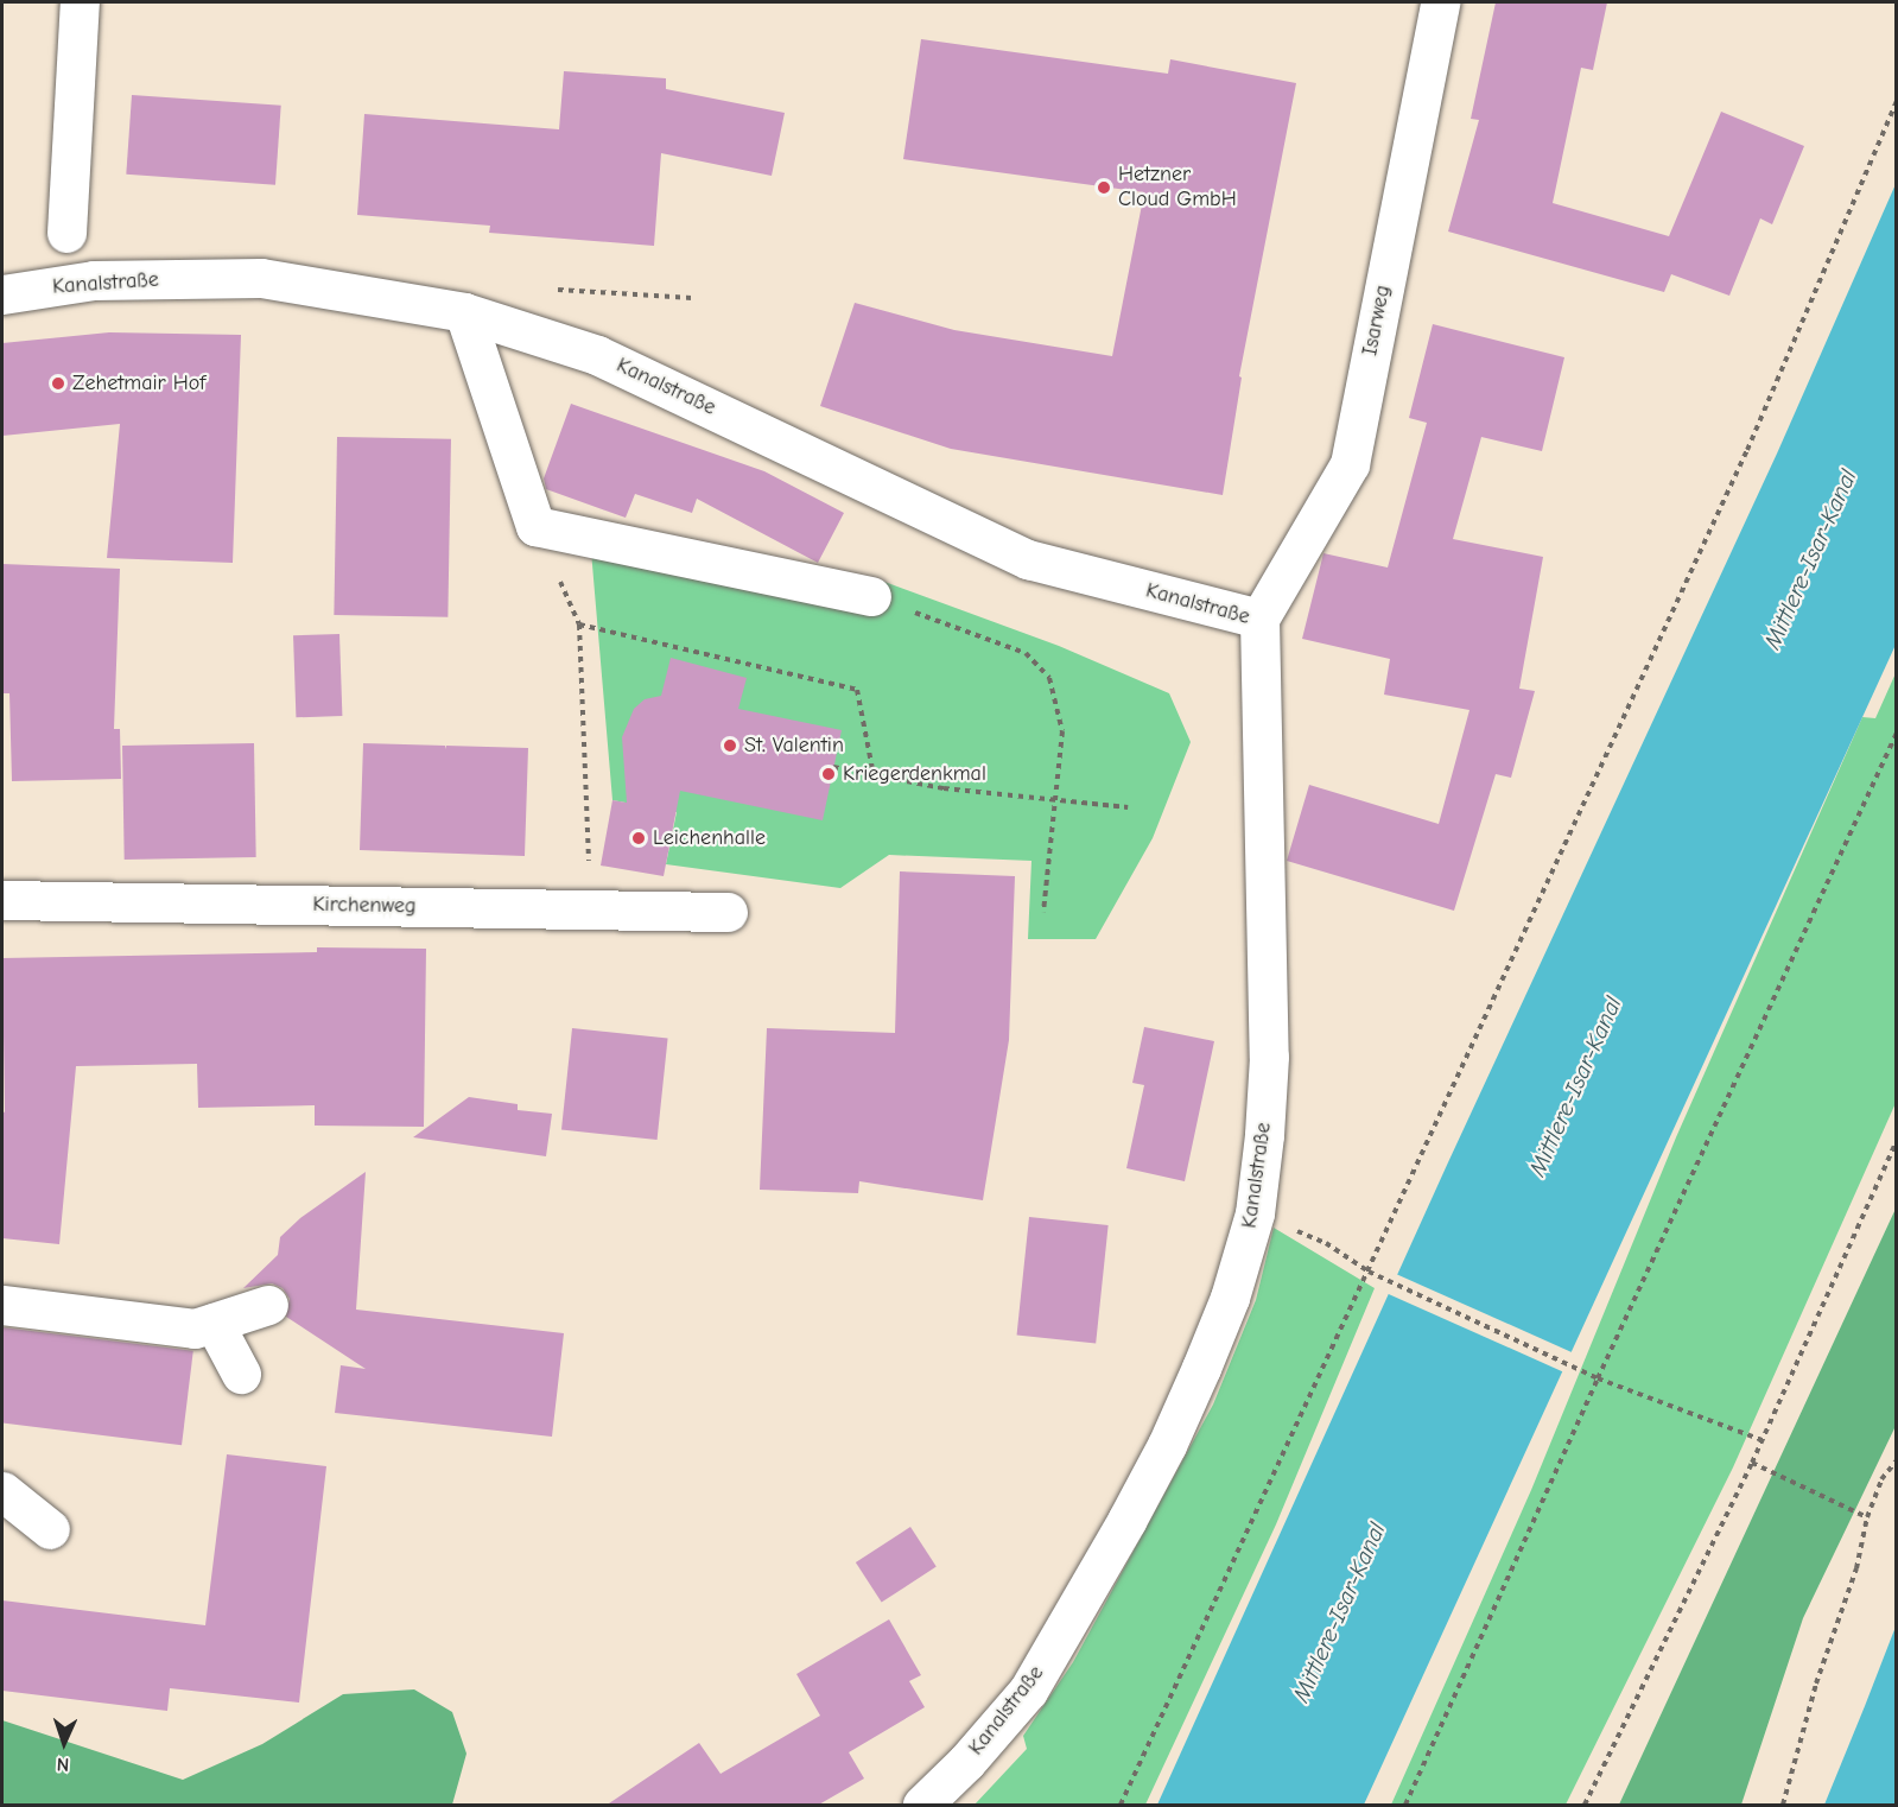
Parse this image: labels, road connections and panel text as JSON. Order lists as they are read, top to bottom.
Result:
{
  "streets": {
    "street": ["Kanalstraße", "Isarweg", "Kirchenweg"]
  },
  "crossings": [
    ["Kanalstraße", "Isarweg"]
  ],
  "water": ["Mittlere-Isar-Kanal"],
  "places": [
    "Hetzner Cloud GmbH",
    "Zehetmair Hof",
    "St. Valentin",
    "Kriegerdenkmal",
    "Leichenhalle"
  ],
  "north": "bottom"
}
